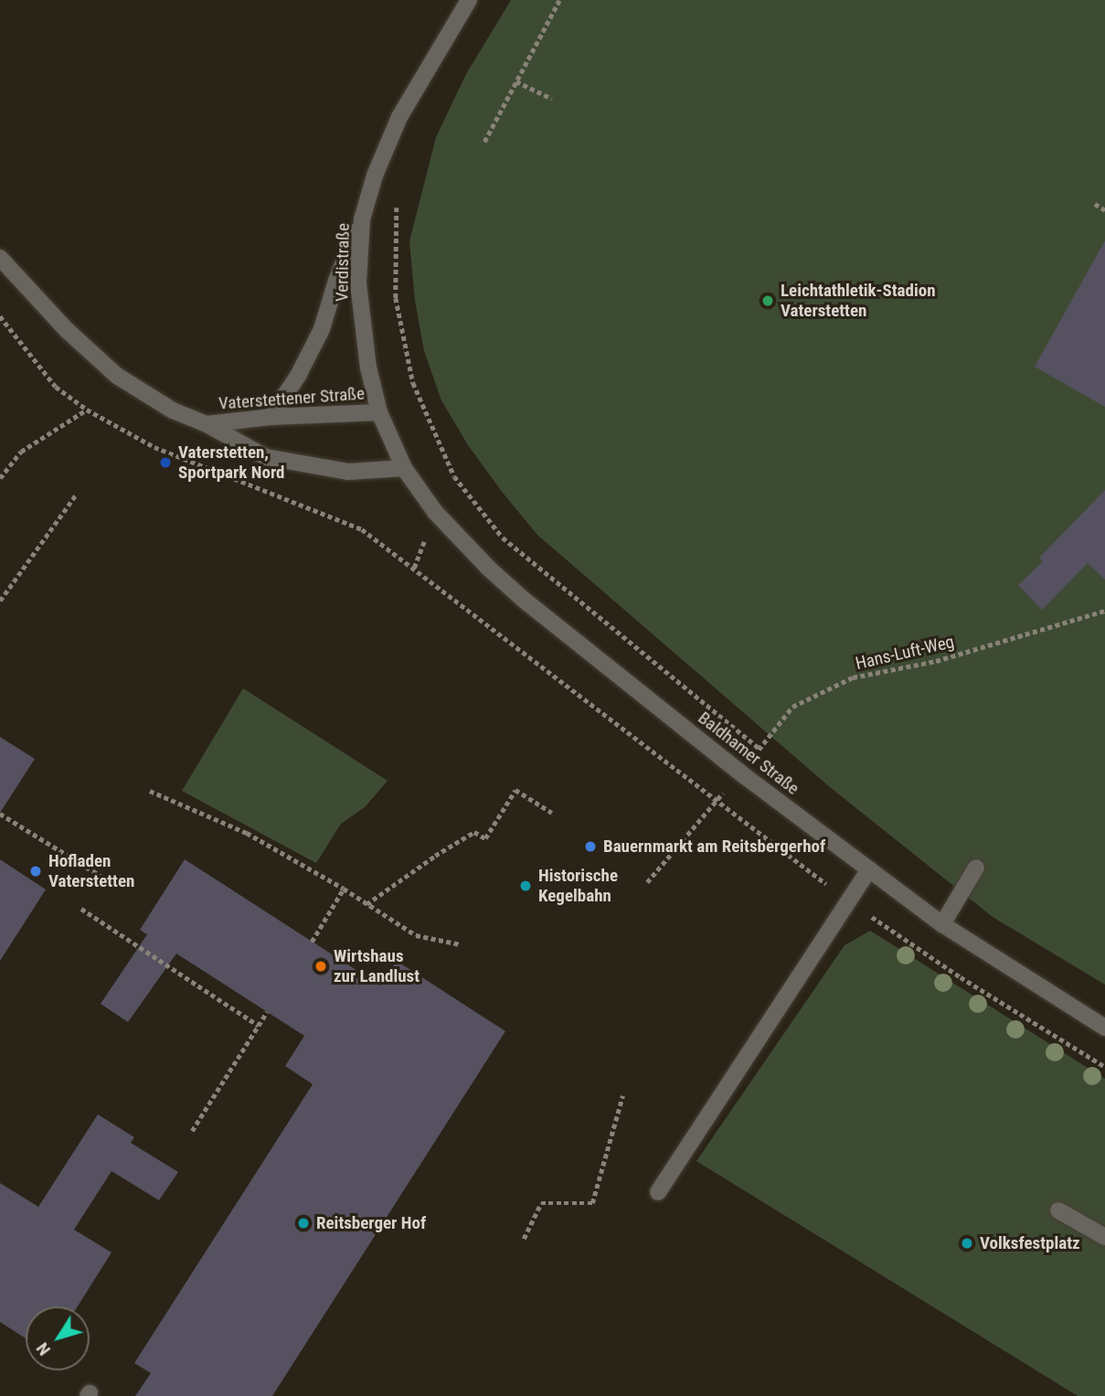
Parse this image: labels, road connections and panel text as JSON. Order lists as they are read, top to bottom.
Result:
{
  "streets": {
    "street": ["Verdistraße", "Vaterstettener Straße", "Baldhamer Straße"],
    "path": ["Hans-Luft-Weg"]
  },
  "crossings": [
    ["Verdistraße", "Vaterstettener Straße"],
    ["Verdistraße", "Baldhamer Straße"],
    ["Vaterstettener Straße", "Baldhamer Straße"],
    ["Hans-Luft-Weg", "Baldhamer Straße"]
  ],
  "places": [
    "Leichtathletik-Stadion Vaterstetten",
    "Vaterstetten, Sportpark Nord",
    "Bauernmarkt am Reitsbergerhof",
    "Hofladen Vaterstetten",
    "Historische Kegelbahn",
    "Wirtshaus zur Landlust",
    "Reitsberger Hof",
    "Volksfestplatz"
  ],
  "north": "bottom left"
}
